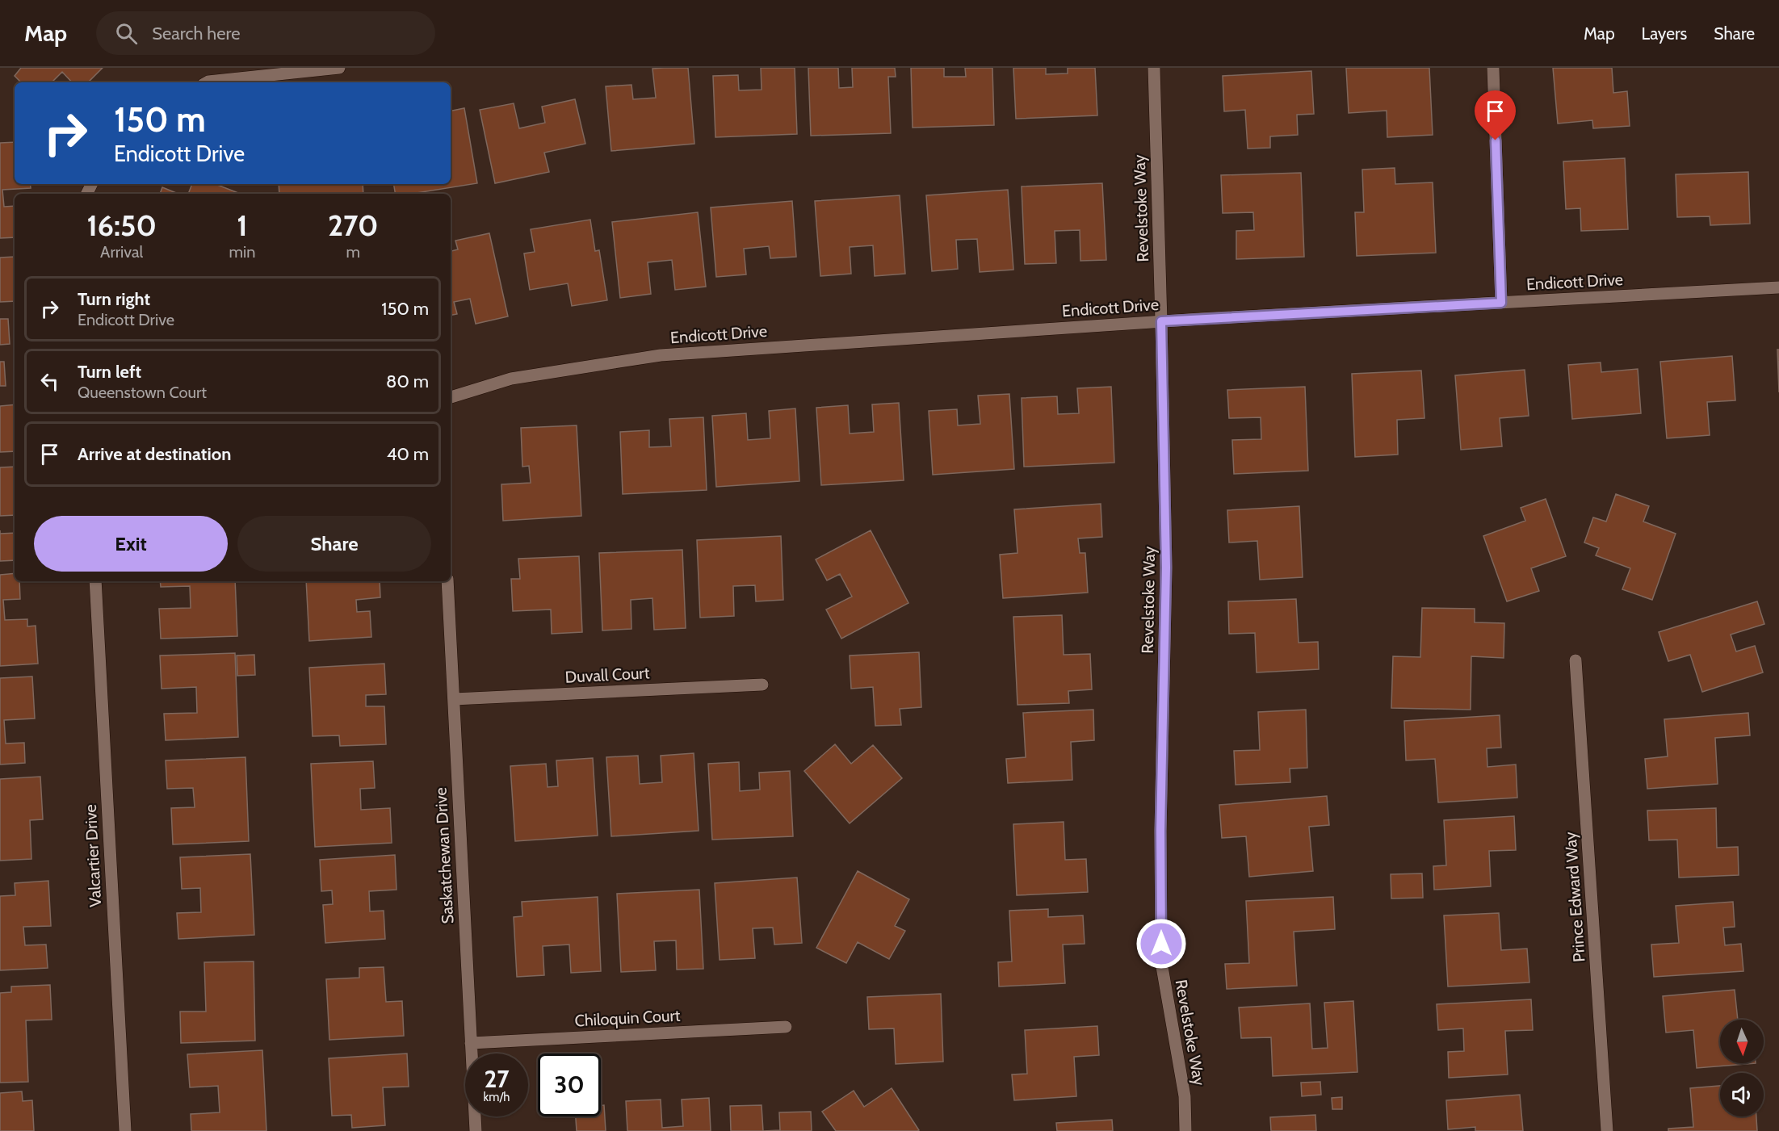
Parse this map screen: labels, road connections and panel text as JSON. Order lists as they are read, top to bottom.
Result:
{
  "streets": {
    "street": [
      "Revelstoke Way",
      "Endicott Drive",
      "Duvall Court",
      "Valcartier Drive",
      "Saskatchewan Drive",
      "Prince Edward Way",
      "Chiloquin Court"
    ]
  },
  "crossings": [
    ["Revelstoke Way", "Endicott Drive"],
    ["Duvall Court", "Saskatchewan Drive"],
    ["Saskatchewan Drive", "Chiloquin Court"]
  ],
  "north": "bottom",
  "page": {
    "header": "Map",
    "search": "Search here",
    "nav": ["Map", "Layers", "Share"],
    "turn": ["150 m", "Endicott Drive"],
    "eta": [
      "16:50",
      "Arrival",
      "1",
      "min",
      "270",
      "m"
    ],
    "list": [
      {
        "name": "Turn right",
        "note": "Endicott Drive",
        "value": "150 m"
      },
      {
        "name": "Turn left",
        "note": "Queenstown Court",
        "value": "80 m"
      },
      {
        "name": "Arrive at destination",
        "value": "40 m"
      }
    ],
    "buttons": ["Exit", "Share"],
    "speed": "27 km/h",
    "limit": "30"
  }
}
